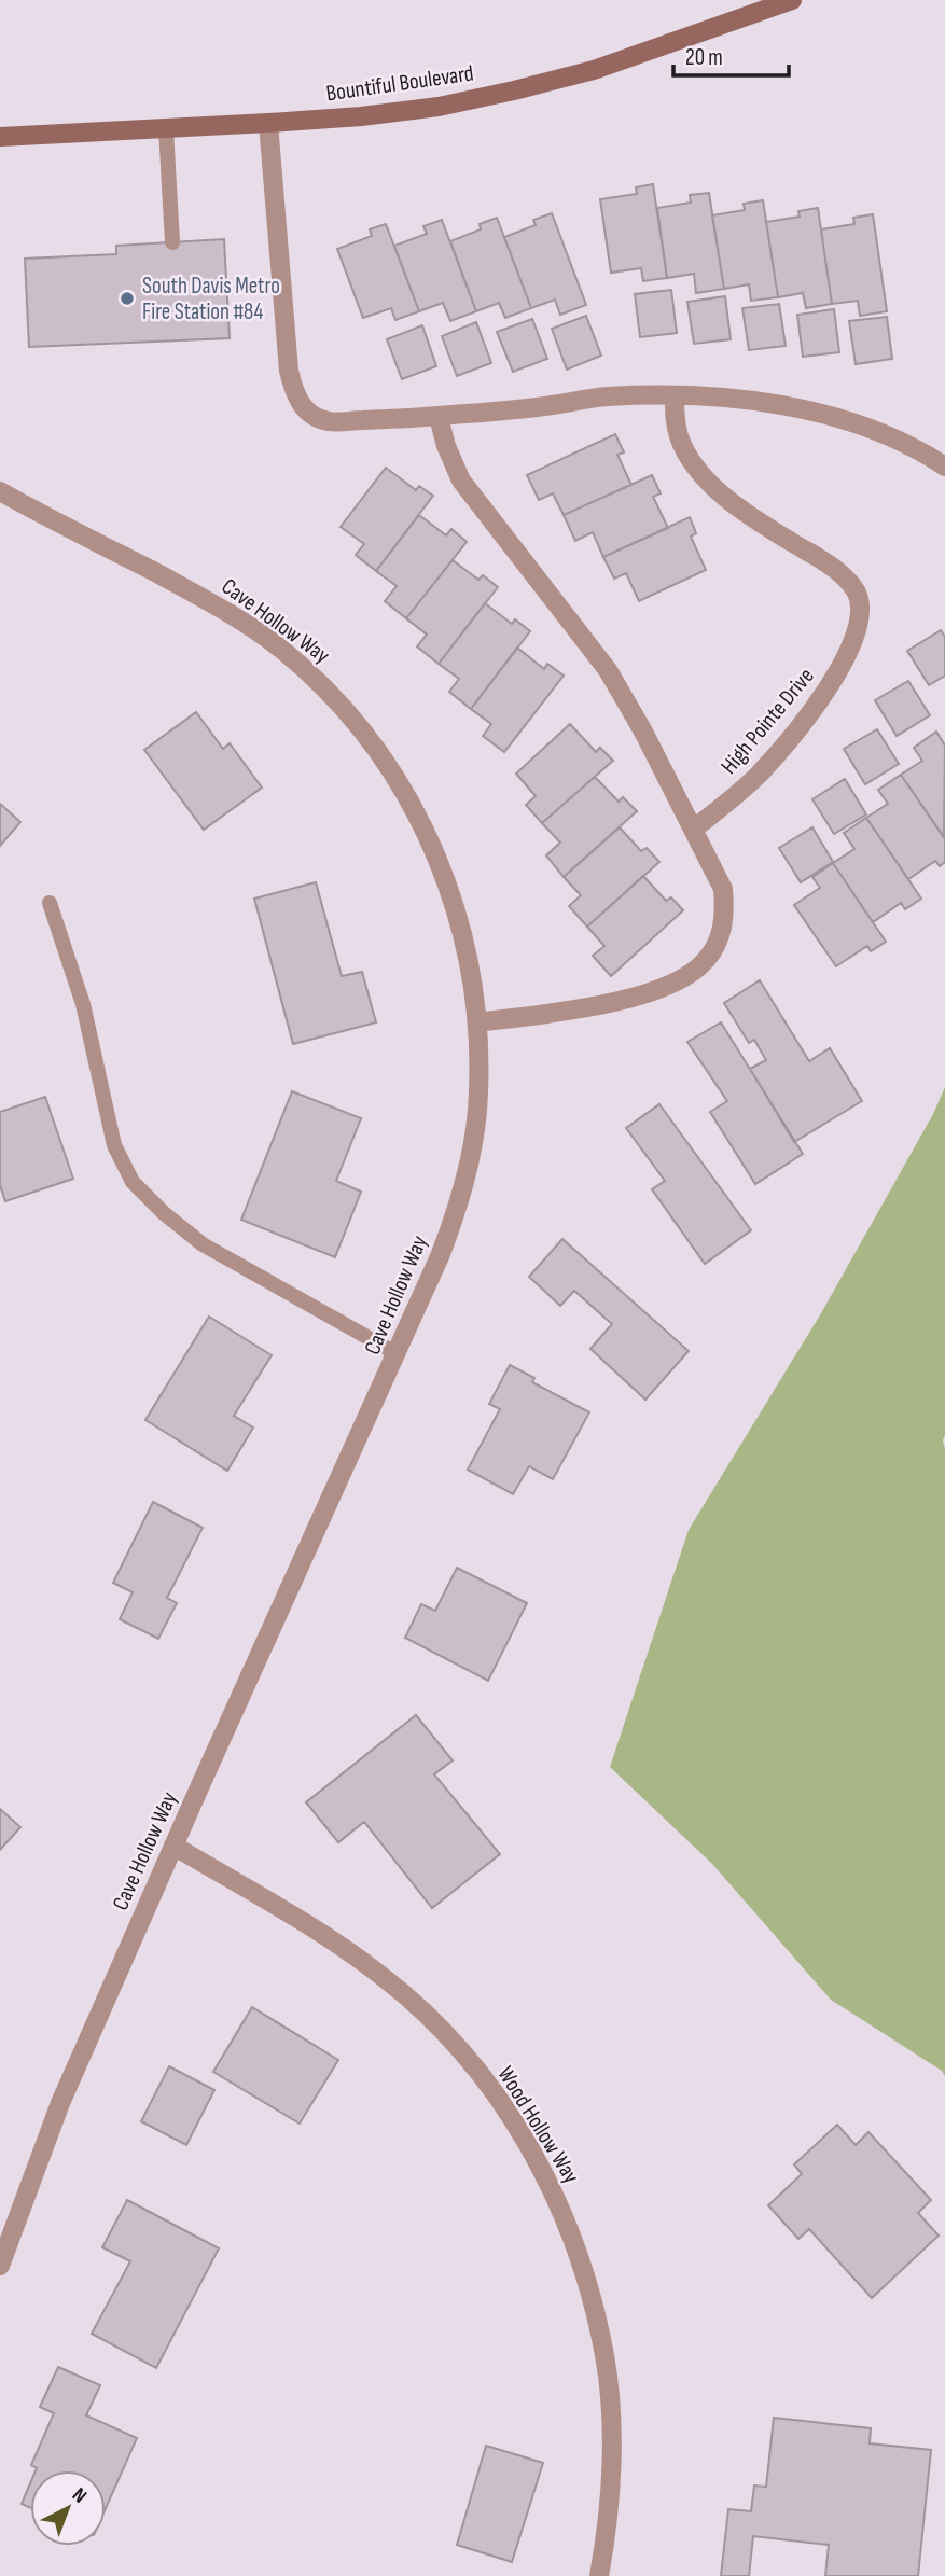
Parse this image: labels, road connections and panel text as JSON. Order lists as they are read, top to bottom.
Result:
{
  "streets": {
    "main road": ["Bountiful Boulevard"],
    "street": ["Cave Hollow Way", "High Pointe Drive", "Wood Hollow Way"]
  },
  "crossings": [
    ["Cave Hollow Way", "Wood Hollow Way"]
  ],
  "places": ["South Davis Metro Fire Station #84"],
  "scale_bar": "20 m",
  "north": "top right"
}
